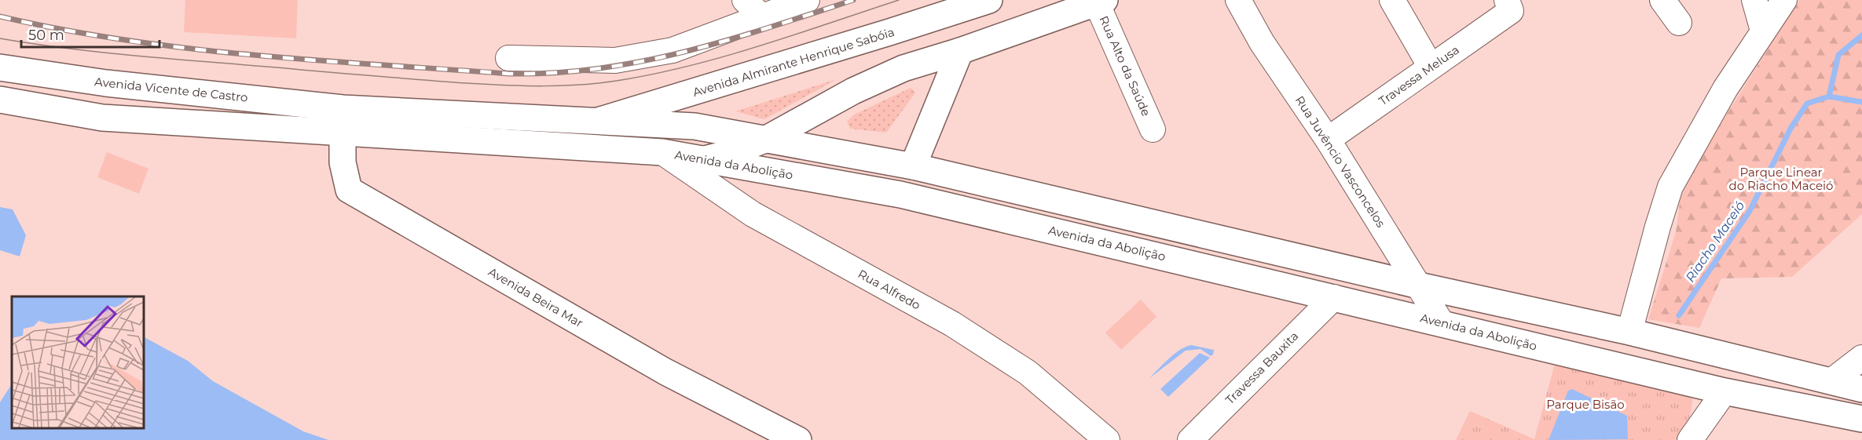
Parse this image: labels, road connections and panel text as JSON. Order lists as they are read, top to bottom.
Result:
{
  "streets": {
    "main road": [
      "Avenida Almirante Henrique Sabóia",
      "Avenida Vicente de Castro",
      "Avenida da Abolição",
      "Avenida Beira Mar"
    ],
    "street": [
      "Rua Alto da Saúde",
      "Travessa Melusa",
      "Rua Juvêncio Vasconcelos",
      "Rua Alfredo",
      "Travessa Bauxita"
    ]
  },
  "crossings": [
    ["Travessa Melusa", "Rua Juvêncio Vasconcelos"],
    ["Avenida Vicente de Castro", "Avenida da Abolição"],
    ["Avenida Vicente de Castro", "Avenida Beira Mar"],
    ["Rua Juvêncio Vasconcelos", "Avenida da Abolição"],
    ["Avenida da Abolição", "Rua Alfredo"],
    ["Avenida da Abolição", "Avenida Beira Mar"],
    ["Avenida da Abolição", "Travessa Bauxita"]
  ],
  "water": ["Riacho Maceió"],
  "parks": ["Parque Linear do Riacho Maceió", "Parque Bisão"],
  "scale_bar": "50 m"
}
